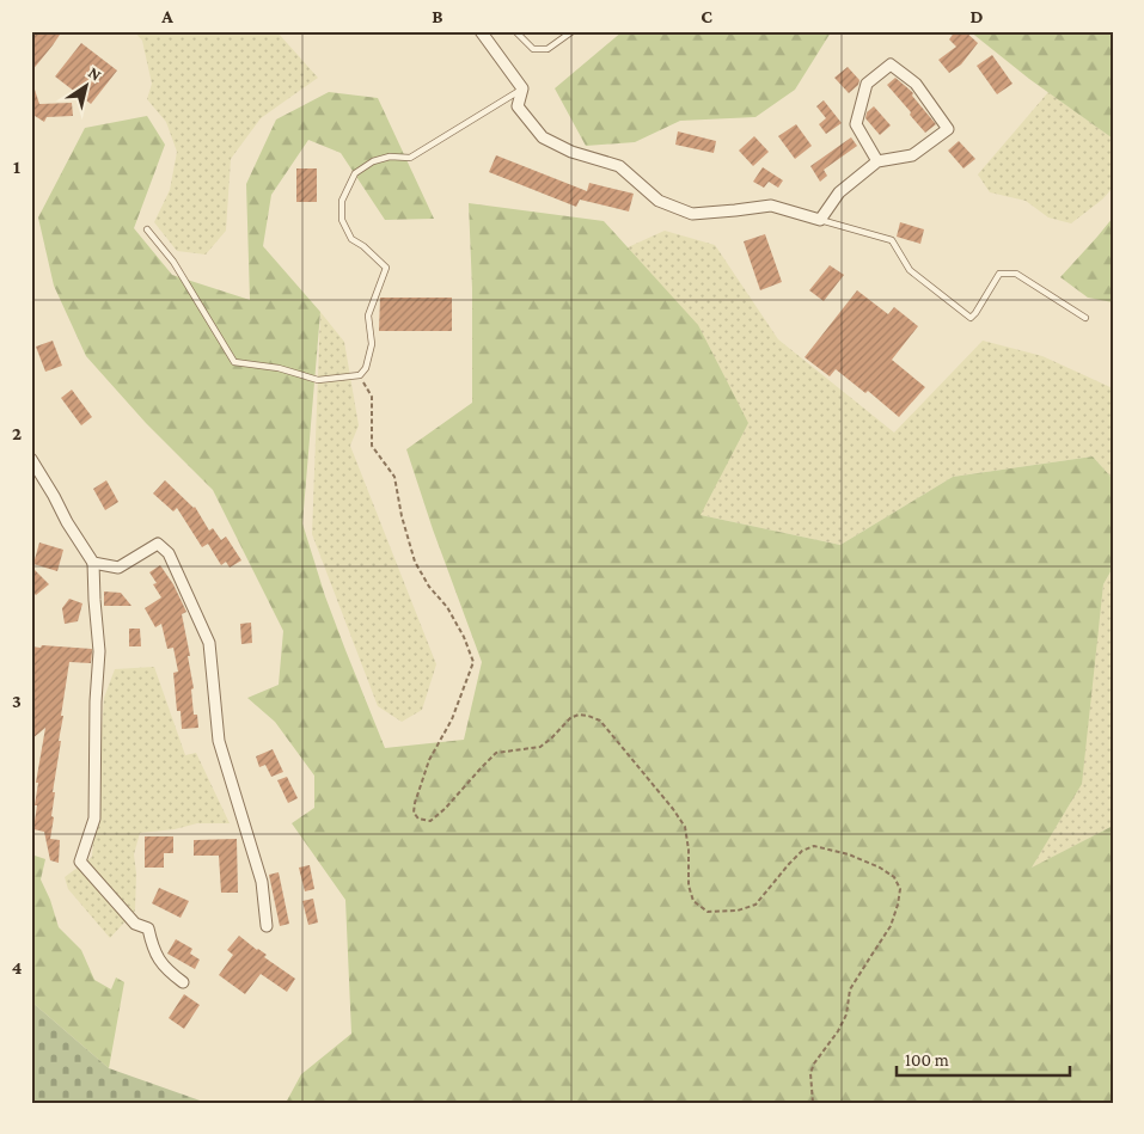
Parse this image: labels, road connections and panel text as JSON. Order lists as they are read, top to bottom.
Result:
{
  "scale_bar": "100 m",
  "north": "top right",
  "grid": {
    "columns": [
      "A",
      "B",
      "C",
      "D"
    ],
    "rows": [
      "1",
      "2",
      "3",
      "4"
    ]
  }
}
